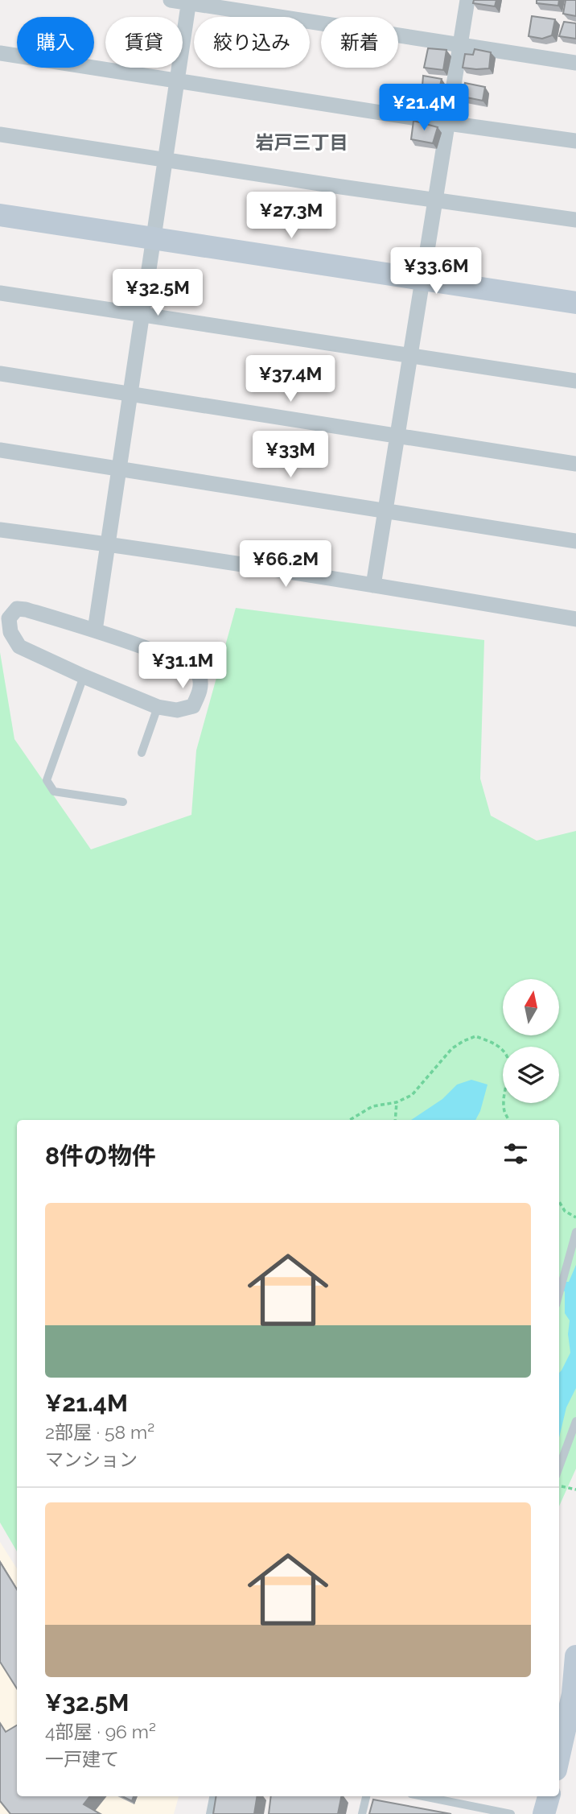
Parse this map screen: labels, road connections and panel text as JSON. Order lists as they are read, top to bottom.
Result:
{
  "districts": ["岩戸三丁目"],
  "north": "top",
  "page": {
    "chip": [
      "購入",
      "賃貸",
      "絞り込み",
      "新着"
    ],
    "price": [
      "¥21.4M",
      "¥27.3M",
      "¥33.6M",
      "¥32.5M",
      "¥37.4M",
      "¥33M",
      "¥66.2M",
      "¥31.1M"
    ],
    "heading": "8件の物件",
    "list": [
      {
        "name": "¥21.4M",
        "note": "2部屋 · 58 m² · マンション"
      },
      {
        "name": "¥32.5M",
        "note": "4部屋 · 96 m² · 一戸建て"
      }
    ]
  }
}
